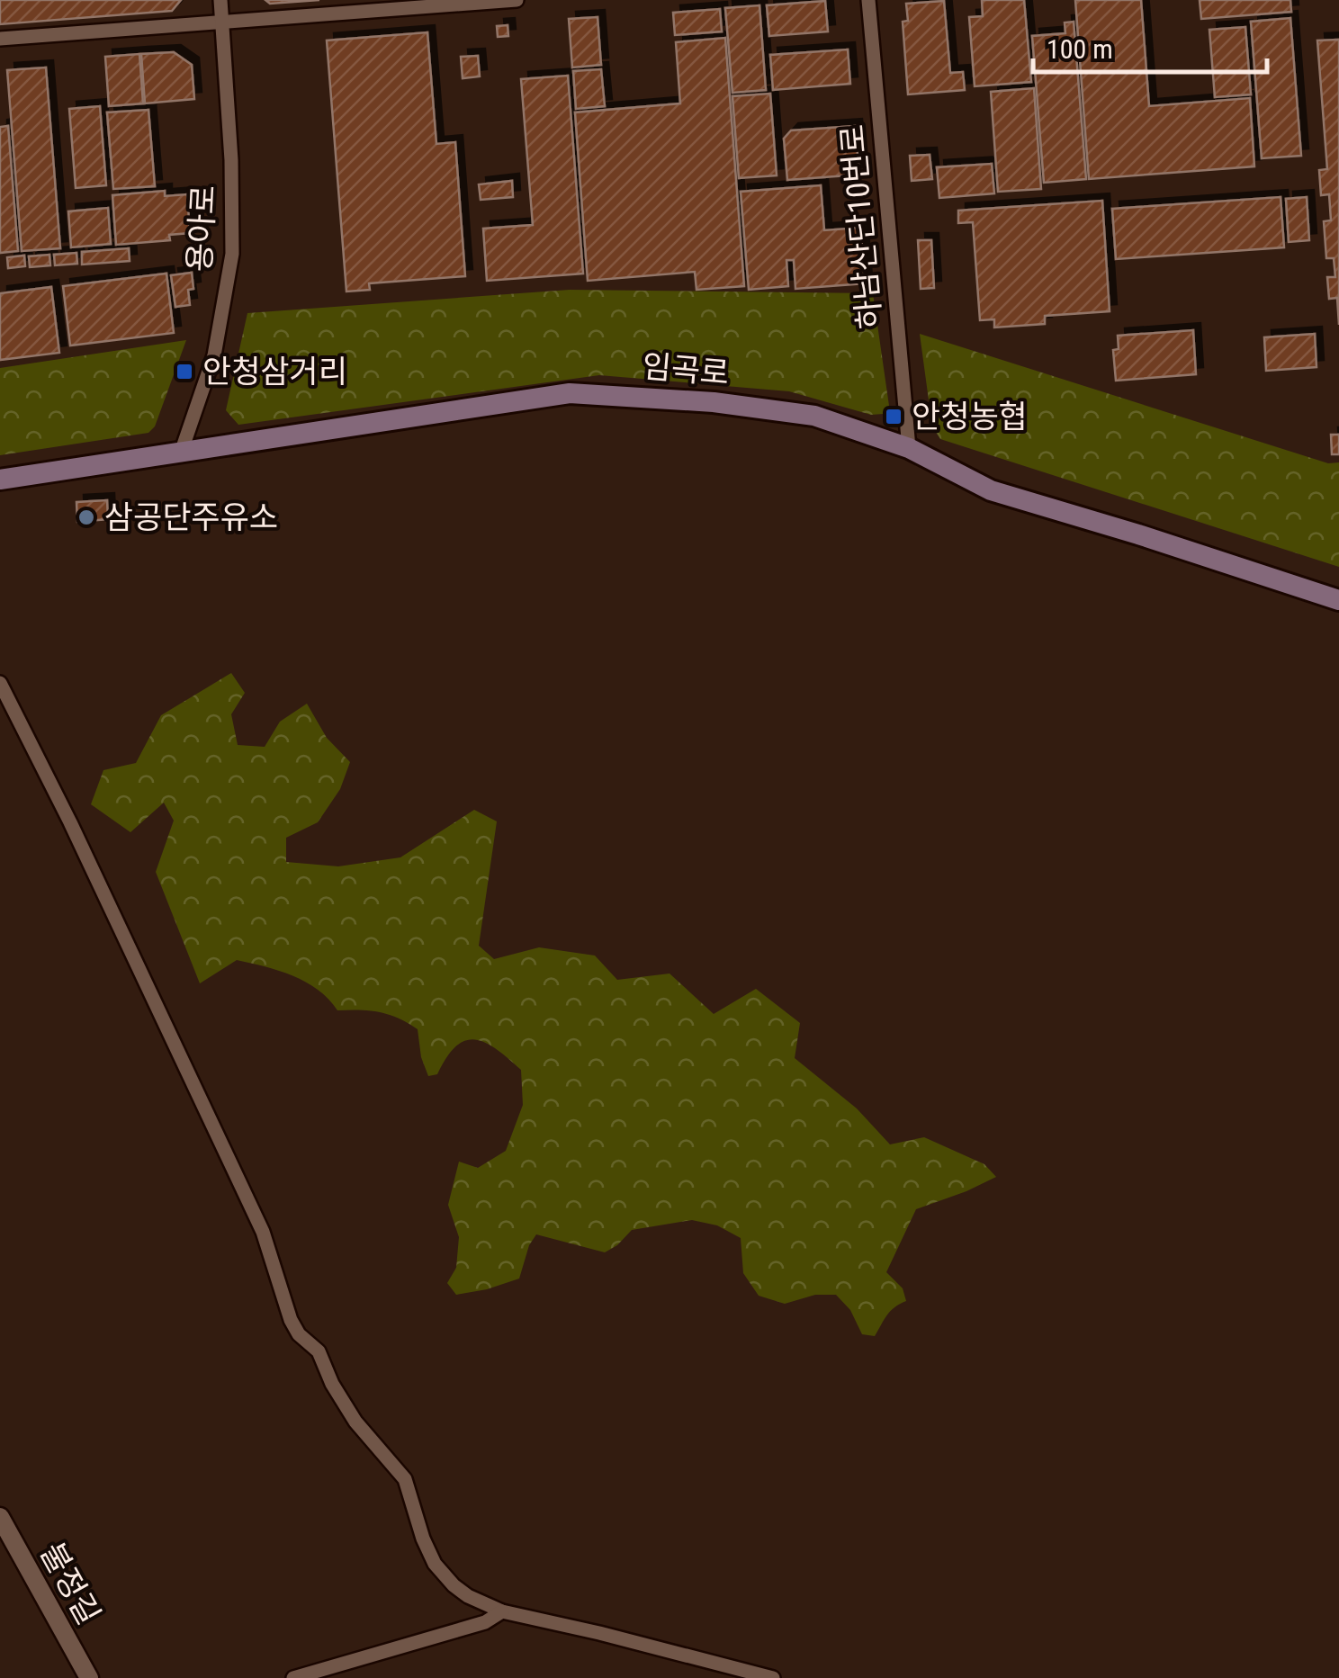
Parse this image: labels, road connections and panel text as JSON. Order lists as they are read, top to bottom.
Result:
{
  "streets": {
    "main road": ["임곡로"],
    "street": ["하남산단10번로", "용아로", "불정길"]
  },
  "crossings": [
    ["하남산단10번로", "임곡로"],
    ["용아로", "임곡로"]
  ],
  "places": {
    "transit": ["안청삼거리", "안청농협"],
    "other": ["삼공단주유소"]
  },
  "scale_bar": "100 m"
}
